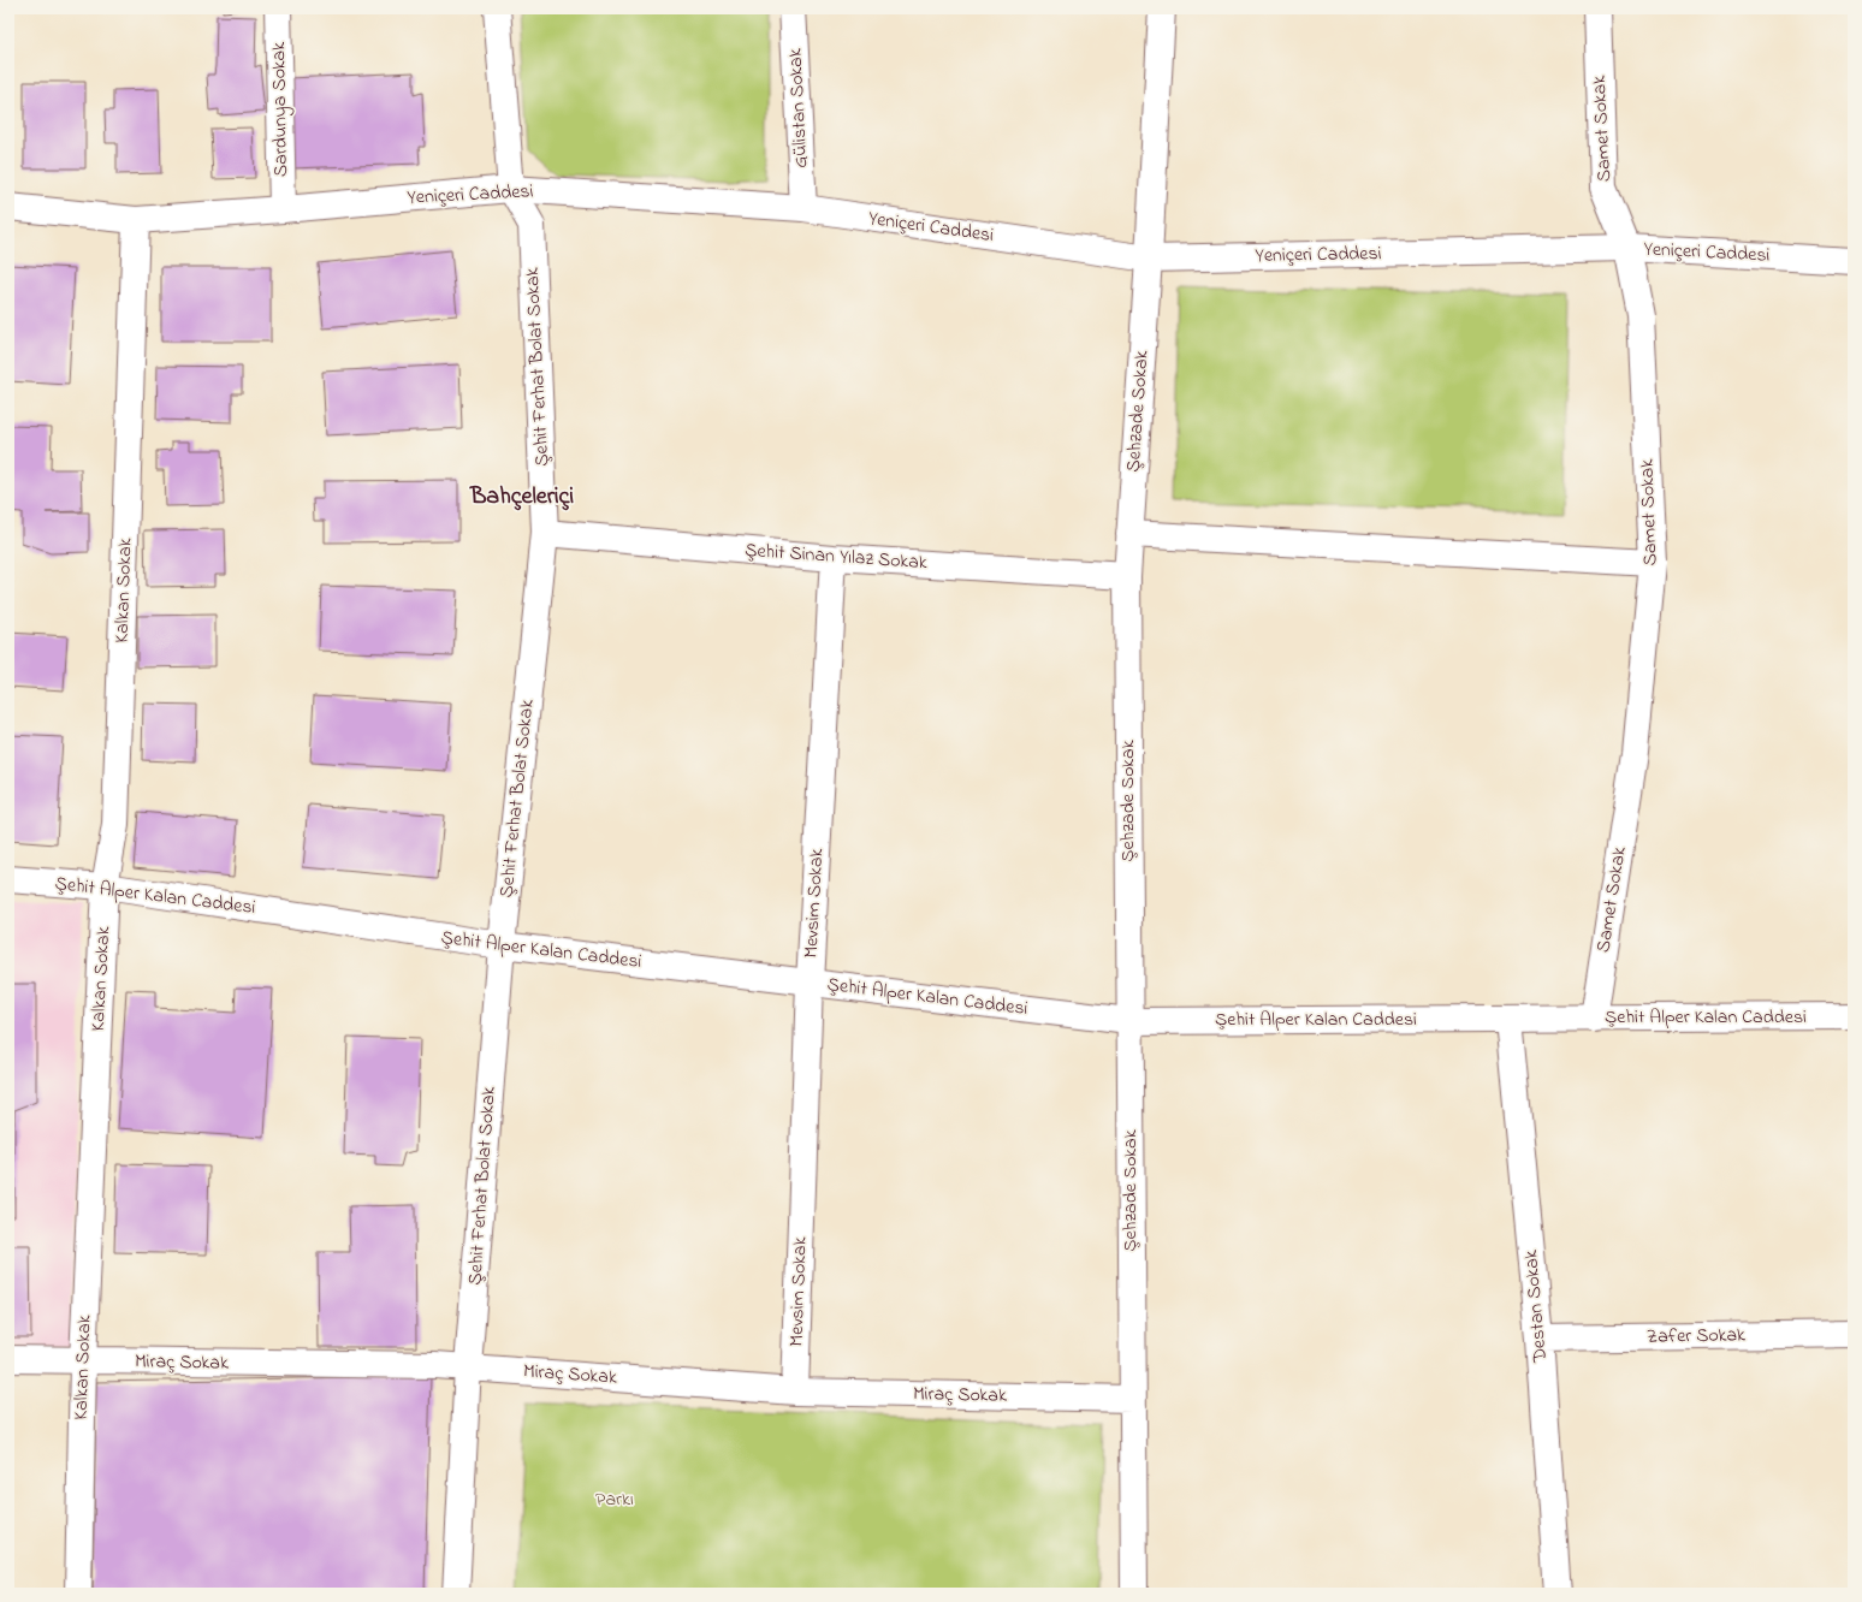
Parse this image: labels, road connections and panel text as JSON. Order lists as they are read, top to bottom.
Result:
{
  "streets": {
    "street": [
      "Gülistan Sokak",
      "Sardunya Sokak",
      "Samet Sokak",
      "Yeniçeri Caddesi",
      "Şehit Ferhat Bolat Sokak",
      "Şehzade Sokak",
      "Şehit Sinan Yılaz Sokak",
      "Kalkan Sokak",
      "Şehit Alper Kalan Caddesi",
      "Mevsim Sokak",
      "Destan Sokak",
      "Zafer Sokak",
      "Miraç Sokak"
    ]
  },
  "crossings": [
    ["Gülistan Sokak", "Yeniçeri Caddesi"],
    ["Sardunya Sokak", "Yeniçeri Caddesi"],
    ["Samet Sokak", "Yeniçeri Caddesi"],
    ["Samet Sokak", "Şehit Alper Kalan Caddesi"],
    ["Yeniçeri Caddesi", "Şehit Ferhat Bolat Sokak"],
    ["Yeniçeri Caddesi", "Şehzade Sokak"],
    ["Yeniçeri Caddesi", "Kalkan Sokak"],
    ["Şehit Ferhat Bolat Sokak", "Şehit Sinan Yılaz Sokak"],
    ["Şehit Ferhat Bolat Sokak", "Şehit Alper Kalan Caddesi"],
    ["Şehit Ferhat Bolat Sokak", "Miraç Sokak"],
    ["Şehzade Sokak", "Şehit Sinan Yılaz Sokak"],
    ["Şehzade Sokak", "Şehit Alper Kalan Caddesi"],
    ["Şehzade Sokak", "Miraç Sokak"],
    ["Şehit Sinan Yılaz Sokak", "Mevsim Sokak"],
    ["Kalkan Sokak", "Şehit Alper Kalan Caddesi"],
    ["Kalkan Sokak", "Miraç Sokak"],
    ["Şehit Alper Kalan Caddesi", "Mevsim Sokak"],
    ["Şehit Alper Kalan Caddesi", "Destan Sokak"],
    ["Mevsim Sokak", "Miraç Sokak"],
    ["Destan Sokak", "Zafer Sokak"]
  ],
  "districts": ["Bahçeleriçi"],
  "parks": ["Parkı"]
}
